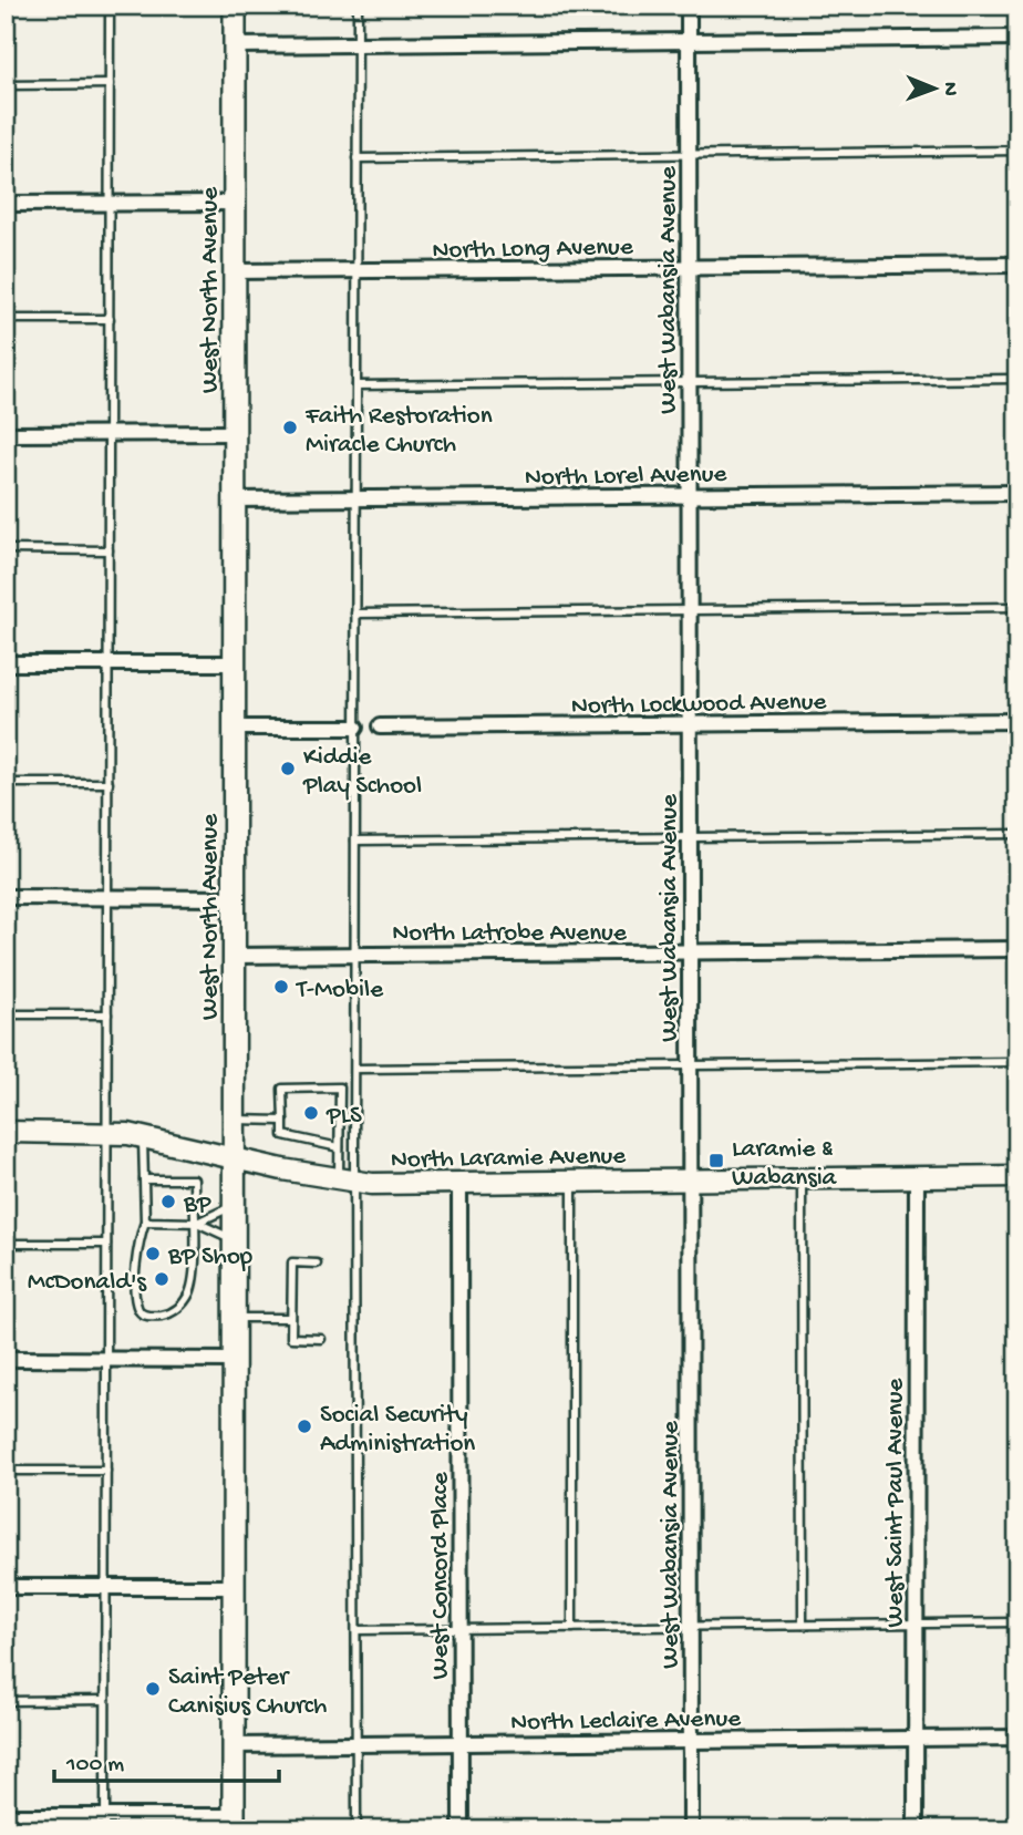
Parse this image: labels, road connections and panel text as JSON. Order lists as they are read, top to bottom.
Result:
{
  "streets": {
    "main road": ["West North Avenue"],
    "street": [
      "North Long Avenue",
      "West Wabansia Avenue",
      "North Lorel Avenue",
      "North Lockwood Avenue",
      "North Latrobe Avenue",
      "North Laramie Avenue",
      "West Saint Paul Avenue",
      "West Concord Place",
      "North Leclaire Avenue"
    ]
  },
  "crossings": [
    ["North Long Avenue", "West North Avenue"],
    ["North Long Avenue", "West Wabansia Avenue"],
    ["West North Avenue", "North Lorel Avenue"],
    ["West North Avenue", "North Latrobe Avenue"],
    ["West North Avenue", "North Laramie Avenue"],
    ["West North Avenue", "North Leclaire Avenue"],
    ["West Wabansia Avenue", "North Lorel Avenue"],
    ["West Wabansia Avenue", "North Lockwood Avenue"],
    ["West Wabansia Avenue", "North Latrobe Avenue"],
    ["West Wabansia Avenue", "North Laramie Avenue"],
    ["West Wabansia Avenue", "North Leclaire Avenue"],
    ["North Laramie Avenue", "West Saint Paul Avenue"],
    ["North Laramie Avenue", "West Concord Place"],
    ["West Saint Paul Avenue", "North Leclaire Avenue"],
    ["West Concord Place", "North Leclaire Avenue"]
  ],
  "places": {
    "other": [
      "Faith Restoration Miracle Church",
      "Kiddie Play School",
      "T-Mobile",
      "PLS",
      "BP",
      "BP Shop",
      "McDonald's",
      "Social Security Administration",
      "Saint Peter Canisius Church"
    ],
    "transit": ["Laramie & Wabansia"]
  },
  "scale_bar": "100 m",
  "north": "right"
}
